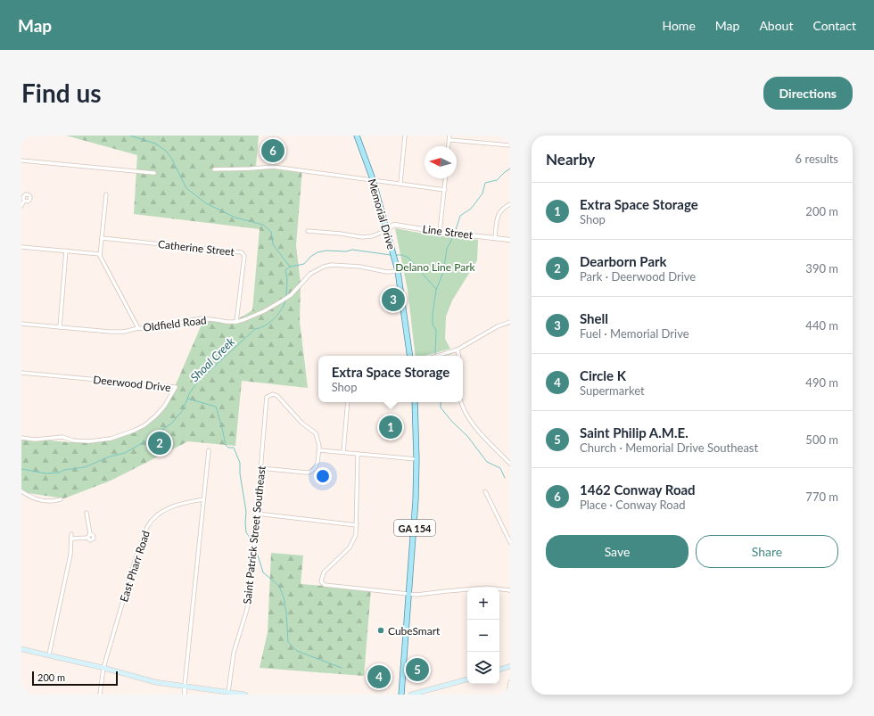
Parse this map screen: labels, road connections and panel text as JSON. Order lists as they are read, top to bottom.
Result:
{
  "streets": {
    "main road": ["Memorial Drive", "GA 154"],
    "street": [
      "Line Street",
      "Catherine Street",
      "Oldfield Road",
      "Deerwood Drive",
      "Saint Patrick Street Southeast",
      "East Pharr Road"
    ]
  },
  "crossings": [
    ["Memorial Drive", "Line Street"],
    ["Memorial Drive", "Oldfield Road"],
    ["Catherine Street", "Oldfield Road"]
  ],
  "water": ["Shoal Creek"],
  "parks": ["Delano Line Park"],
  "places": ["CubeSmart"],
  "scale_bar": "200 m",
  "north": "left",
  "page": {
    "header": "Map",
    "nav": [
      "Home",
      "Map",
      "About",
      "Contact"
    ],
    "buttons": [
      "Directions",
      ["Save", "Share"]
    ],
    "title": "Find us",
    "heading": ["Nearby", "6 results"],
    "pins": [
      "6",
      "3",
      "1",
      "2",
      "5",
      "4"
    ],
    "list": [
      {
        "mark": "1",
        "name": "Extra Space Storage",
        "note": "Shop",
        "value": "200 m"
      },
      {
        "mark": "2",
        "name": "Dearborn Park",
        "note": "Park · Deerwood Drive",
        "value": "390 m"
      },
      {
        "mark": "3",
        "name": "Shell",
        "note": "Fuel · Memorial Drive",
        "value": "440 m"
      },
      {
        "mark": "4",
        "name": "Circle K",
        "note": "Supermarket",
        "value": "490 m"
      },
      {
        "mark": "5",
        "name": "Saint Philip A.M.E.",
        "note": "Church · Memorial Drive Southeast",
        "value": "500 m"
      },
      {
        "mark": "6",
        "name": "1462 Conway Road",
        "note": "Place · Conway Road",
        "value": "770 m"
      }
    ],
    "popup": ["Extra Space Storage", "Shop"],
    "map_buttons": ["+", "−"],
    "scale": "200 m"
  }
}
